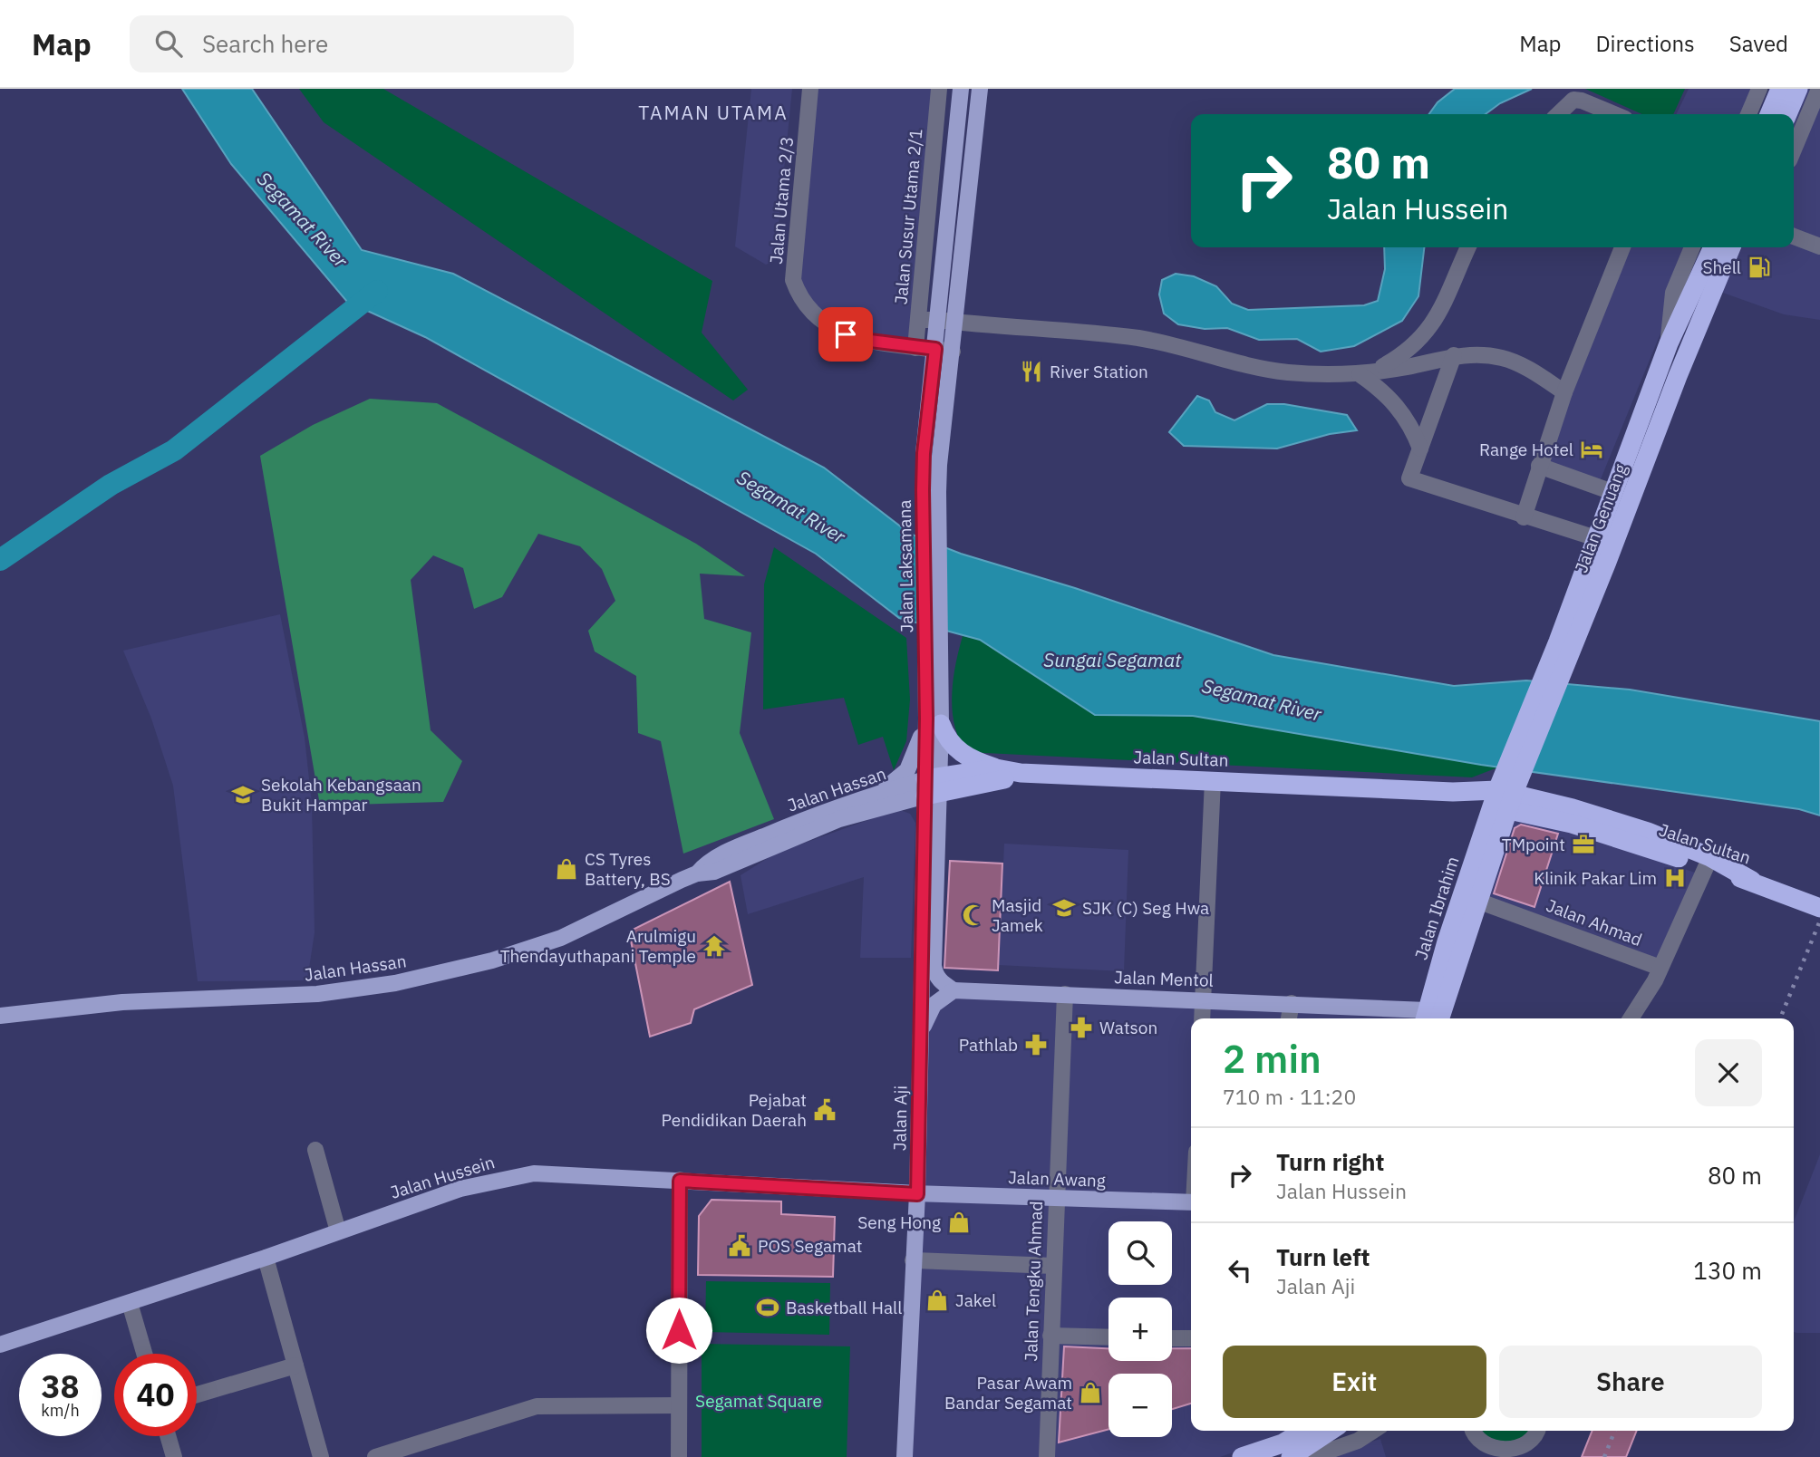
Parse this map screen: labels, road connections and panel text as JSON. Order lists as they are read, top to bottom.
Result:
{
  "streets": {
    "highway": ["Jalan Genuang", "Jalan Sultan", "Jalan Ibrahim"],
    "main road": [
      "Jalan Laksamana",
      "Jalan Hassan",
      "Jalan Mentol",
      "Jalan Aji",
      "Jalan Hussein",
      "Jalan Awang"
    ],
    "street": [
      "Jalan Utama 2/3",
      "Jalan Susur Utama 2/1",
      "Jalan Ahmad",
      "Jalan Tengku Ahmad"
    ]
  },
  "crossings": [
    ["Jalan Utama 2/3", "Jalan Susur Utama 2/1"],
    ["Jalan Utama 2/3", "Jalan Laksamana"],
    ["Jalan Genuang", "Jalan Sultan"],
    ["Jalan Genuang", "Jalan Ibrahim"],
    ["Jalan Laksamana", "Jalan Sultan"],
    ["Jalan Laksamana", "Jalan Hassan"],
    ["Jalan Laksamana", "Jalan Aji"],
    ["Jalan Sultan", "Jalan Hassan"],
    ["Jalan Sultan", "Jalan Ibrahim"],
    ["Jalan Sultan", "Jalan Aji"],
    ["Jalan Hassan", "Jalan Aji"],
    ["Jalan Ibrahim", "Jalan Ahmad"],
    ["Jalan Ibrahim", "Jalan Mentol"],
    ["Jalan Mentol", "Jalan Tengku Ahmad"],
    ["Jalan Aji", "Jalan Hussein"],
    ["Jalan Aji", "Jalan Awang"],
    ["Jalan Hussein", "Jalan Awang"],
    ["Jalan Awang", "Jalan Tengku Ahmad"]
  ],
  "districts": ["TAMAN UTAMA"],
  "water": ["Segamat River", "Sungai Segamat"],
  "parks": ["Segamat Square"],
  "places": {
    "fuel station": ["Shell"],
    "restaurant": ["River Station"],
    "hotel": ["Range Hotel"],
    "school or university": ["Sekolah Kebangsaan Bukit Hampar", "SJK (C) Seg Hwa"],
    "office": ["TMpoint"],
    "shop": [
      "CS Tyres Battery, BS",
      "Seng Hong",
      "Jakel",
      "Pasar Awam Bandar Segamat"
    ],
    "hospital": ["Klinik Pakar Lim"],
    "mosque": ["Masjid Jamek"],
    "temple": ["Arulmigu Thendayuthapani Temple"],
    "pharmacy": ["Watson", "Pathlab"],
    "public building": ["Pejabat Pendidikan Daerah", "POS Segamat"],
    "sports": ["Basketball Hall"]
  },
  "page": {
    "header": "Map",
    "search": "Search here",
    "nav": ["Map", "Directions", "Saved"],
    "turn": ["80 m", "Jalan Hussein"],
    "heading": ["2 min", "710 m · 11:20"],
    "list": [
      {
        "name": "Turn right",
        "note": "Jalan Hussein",
        "value": "80 m"
      },
      {
        "name": "Turn left",
        "note": "Jalan Aji",
        "value": "130 m"
      }
    ],
    "map_buttons": ["+", "−"],
    "buttons": ["Exit", "Share"],
    "speed": "38 km/h",
    "limit": "40"
  }
}
